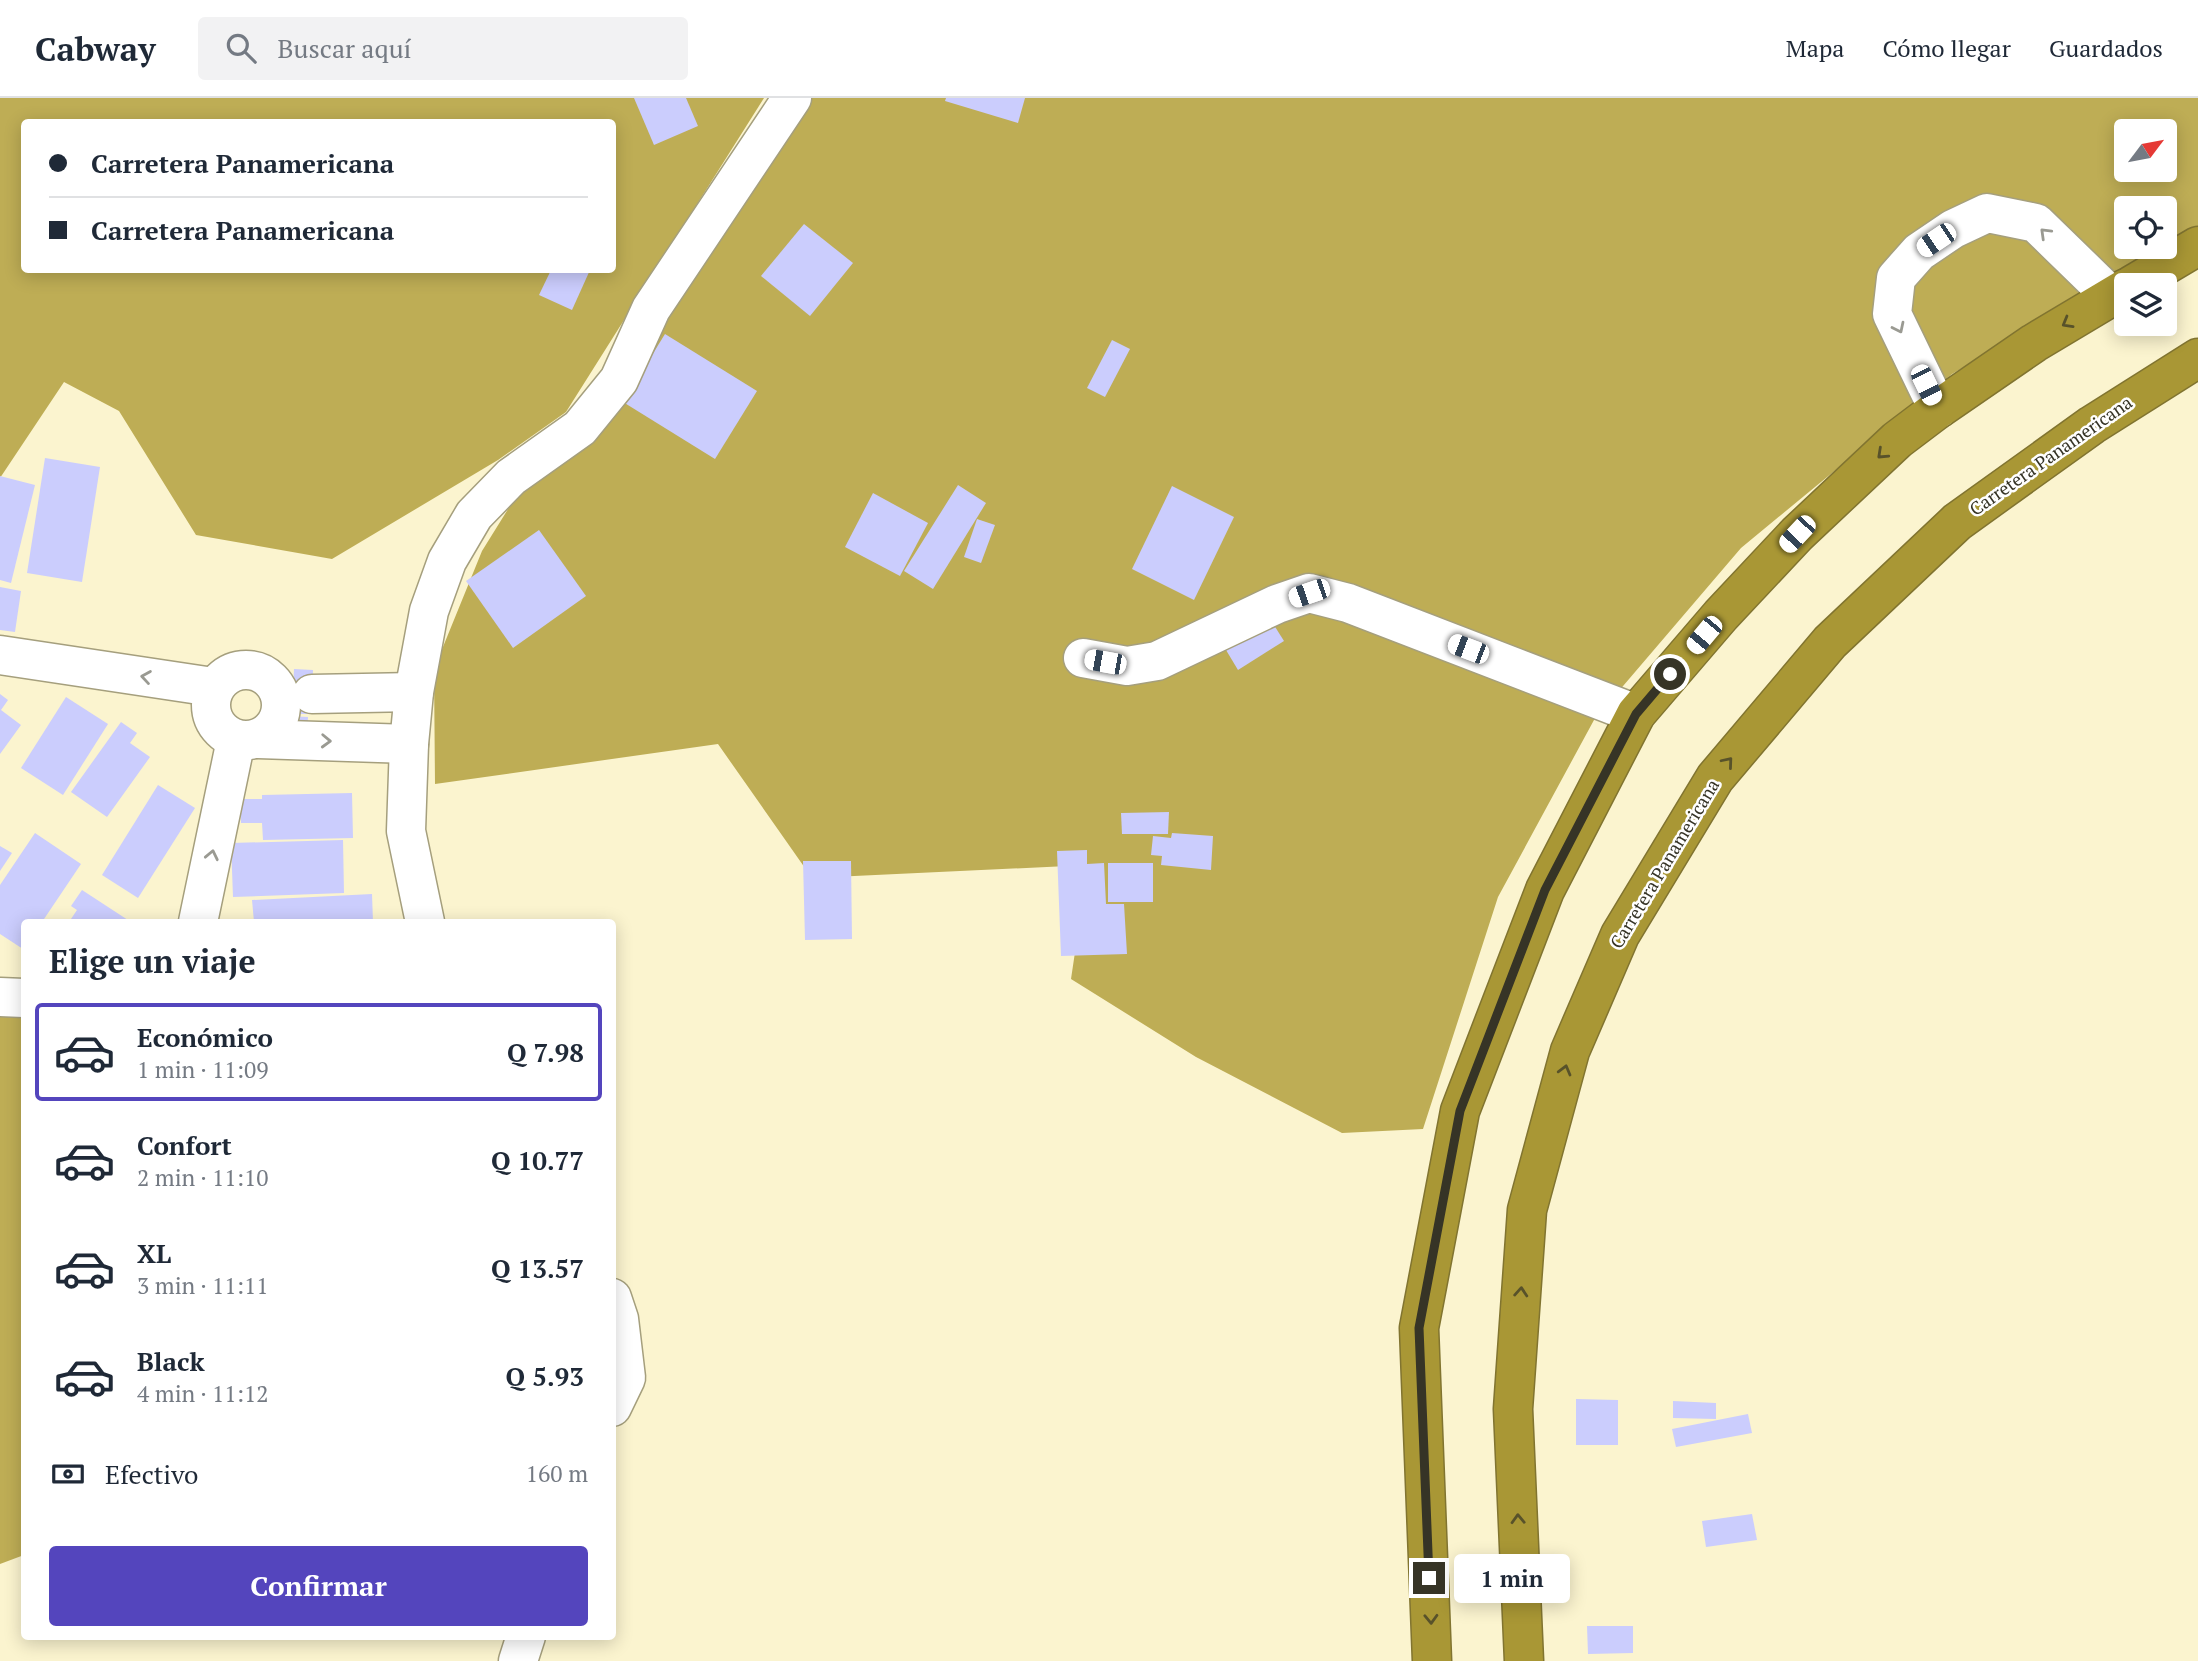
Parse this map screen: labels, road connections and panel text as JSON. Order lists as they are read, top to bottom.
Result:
{
  "streets": {
    "highway": ["Carretera Panamericana"]
  },
  "north": "top right",
  "page": {
    "header": "Cabway",
    "search": "Buscar aquí",
    "nav": ["Mapa", "Cómo llegar", "Guardados"],
    "banner": ["Carretera Panamericana", "Carretera Panamericana"],
    "heading": "Elige un viaje",
    "list": [
      {
        "name": "Económico",
        "note": "1 min · 11:09",
        "value": "Q 7.98"
      },
      {
        "name": "Confort",
        "note": "2 min · 11:10",
        "value": "Q 10.77"
      },
      {
        "name": "XL",
        "note": "3 min · 11:11",
        "value": "Q 13.57"
      },
      {
        "name": "Black",
        "note": "4 min · 11:12",
        "value": "Q 5.93"
      }
    ],
    "pay": ["Efectivo", "160 m"],
    "buttons": "Confirmar",
    "bubble": "1 min"
  }
}
